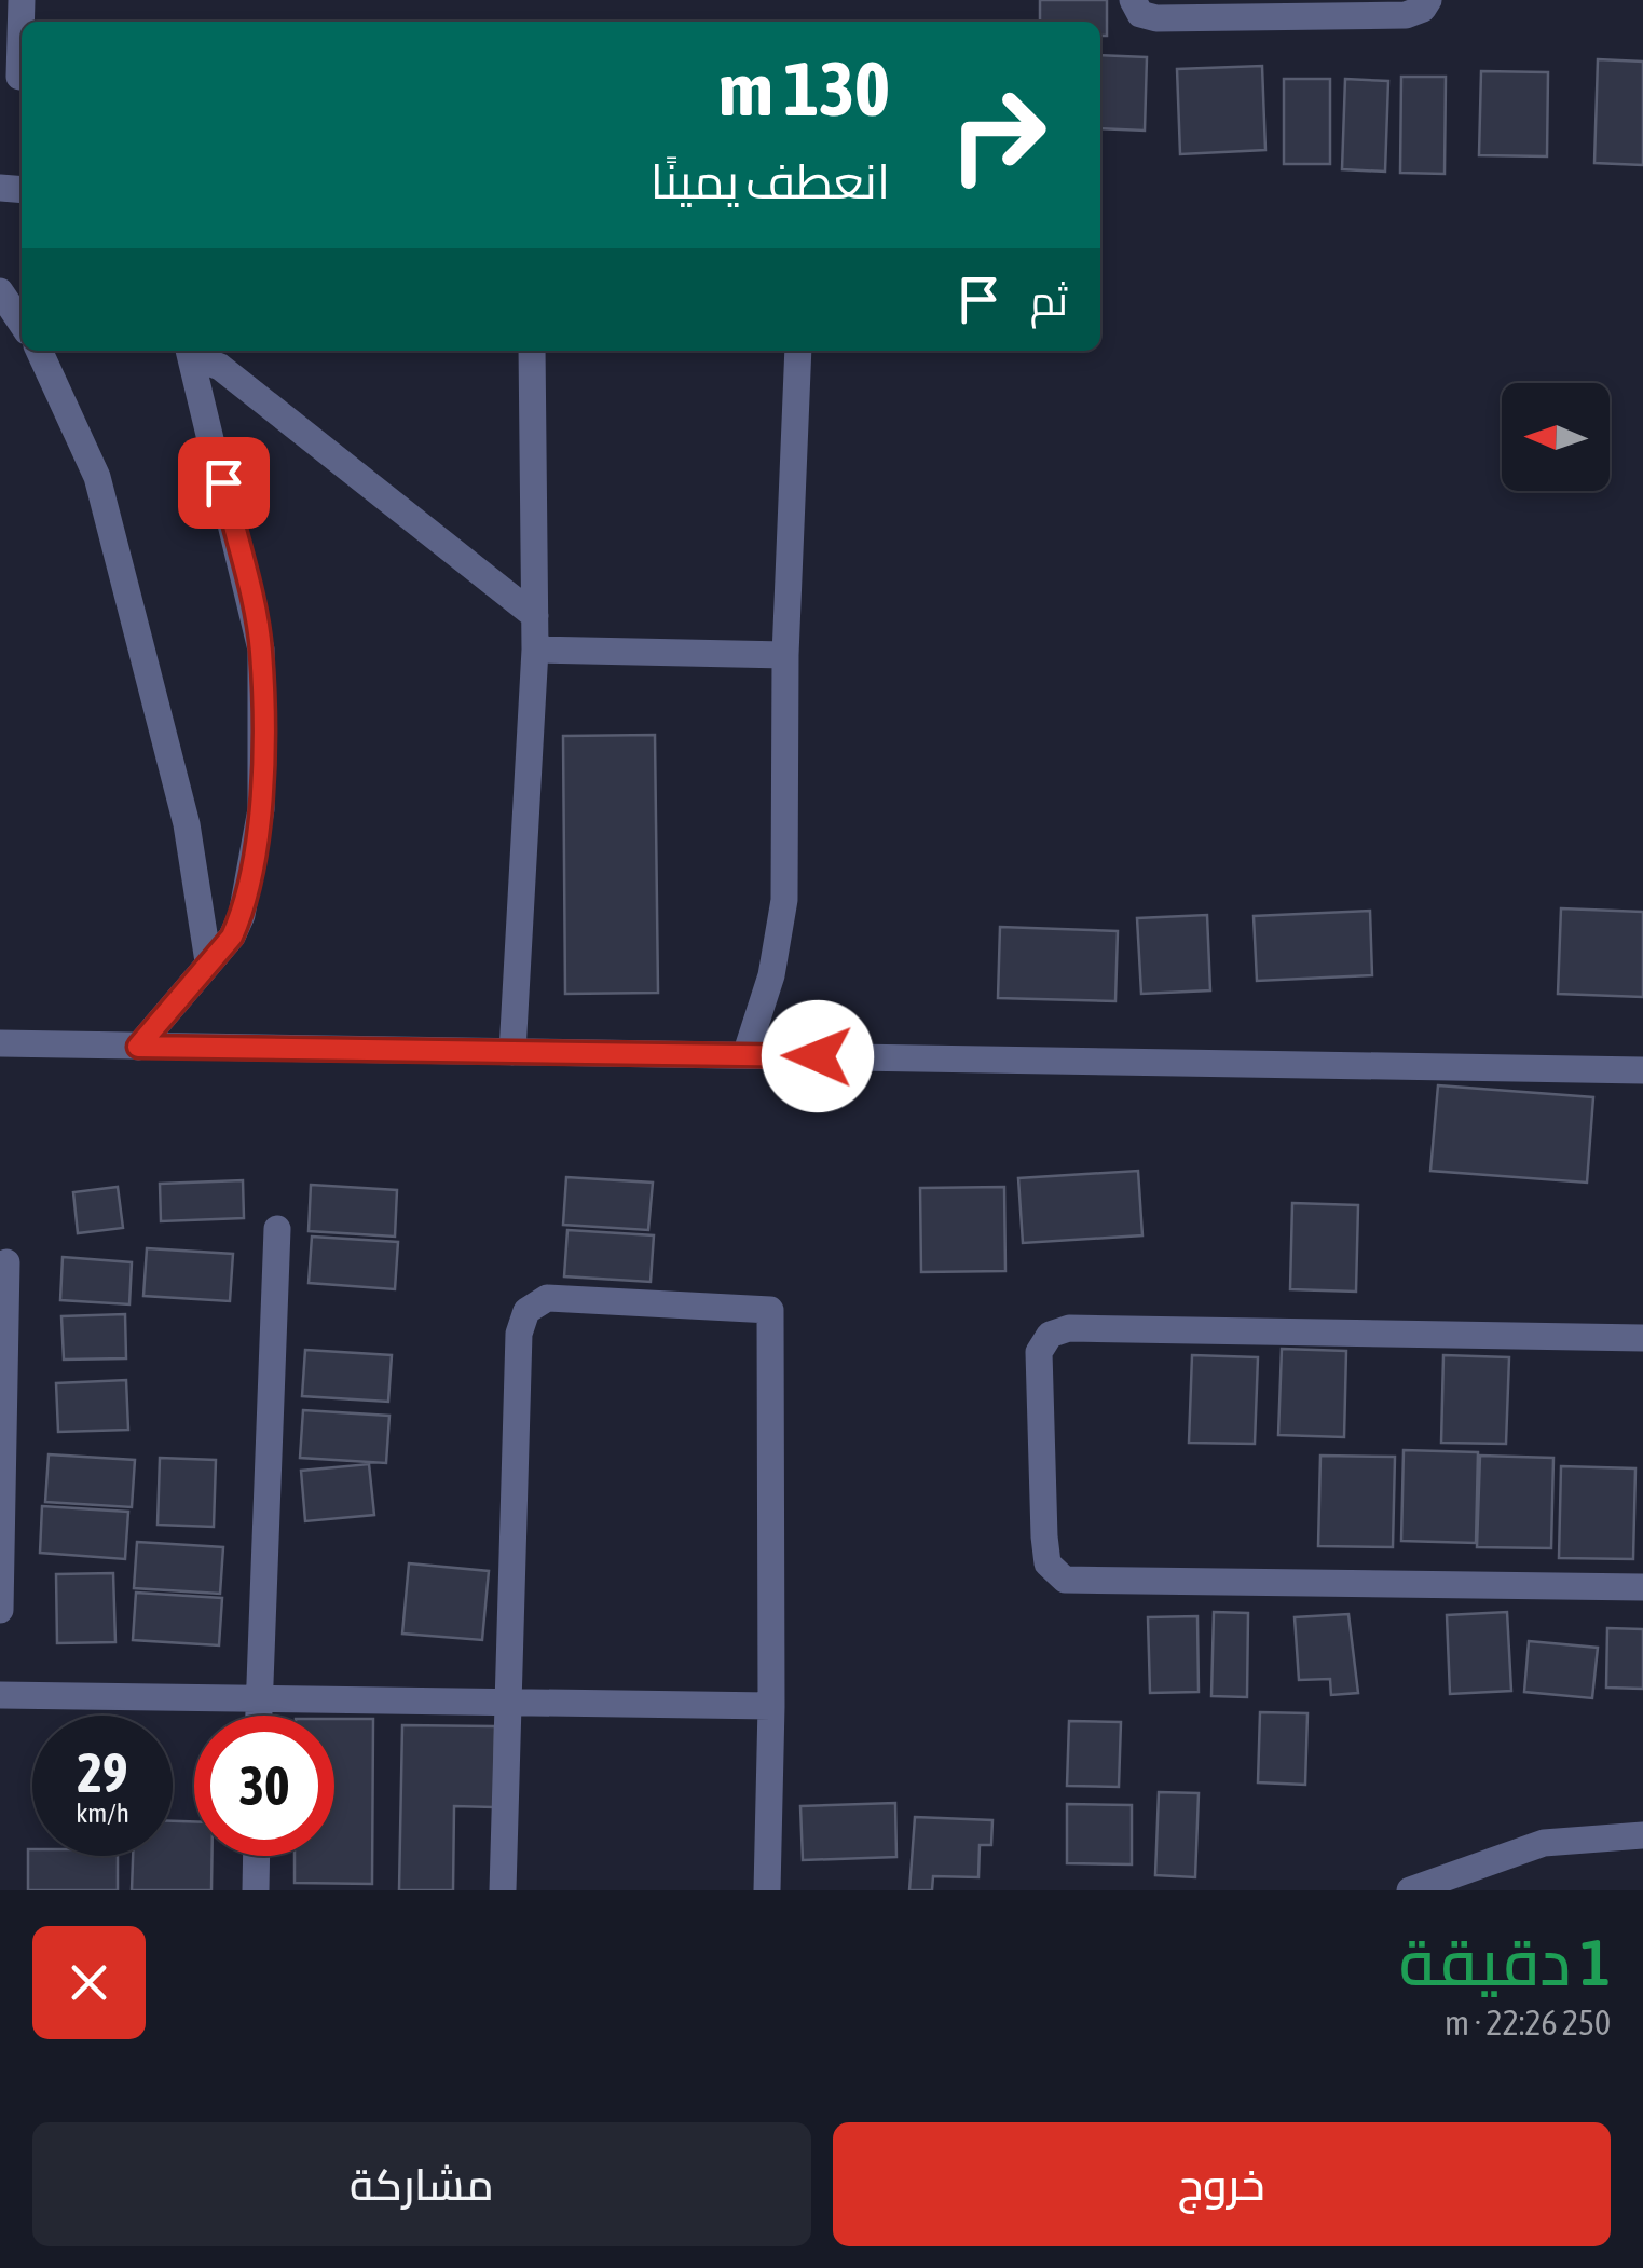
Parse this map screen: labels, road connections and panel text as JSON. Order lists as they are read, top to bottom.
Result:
{
  "north": "left",
  "page": {
    "turn": ["130 m", "انعطف يمينًا"],
    "then": "ثم",
    "speed": "29 km/h",
    "limit": "30",
    "heading": ["1 دقيقة", "250 m · 22:26"],
    "buttons": ["خروج", "مشاركة"]
  }
}
